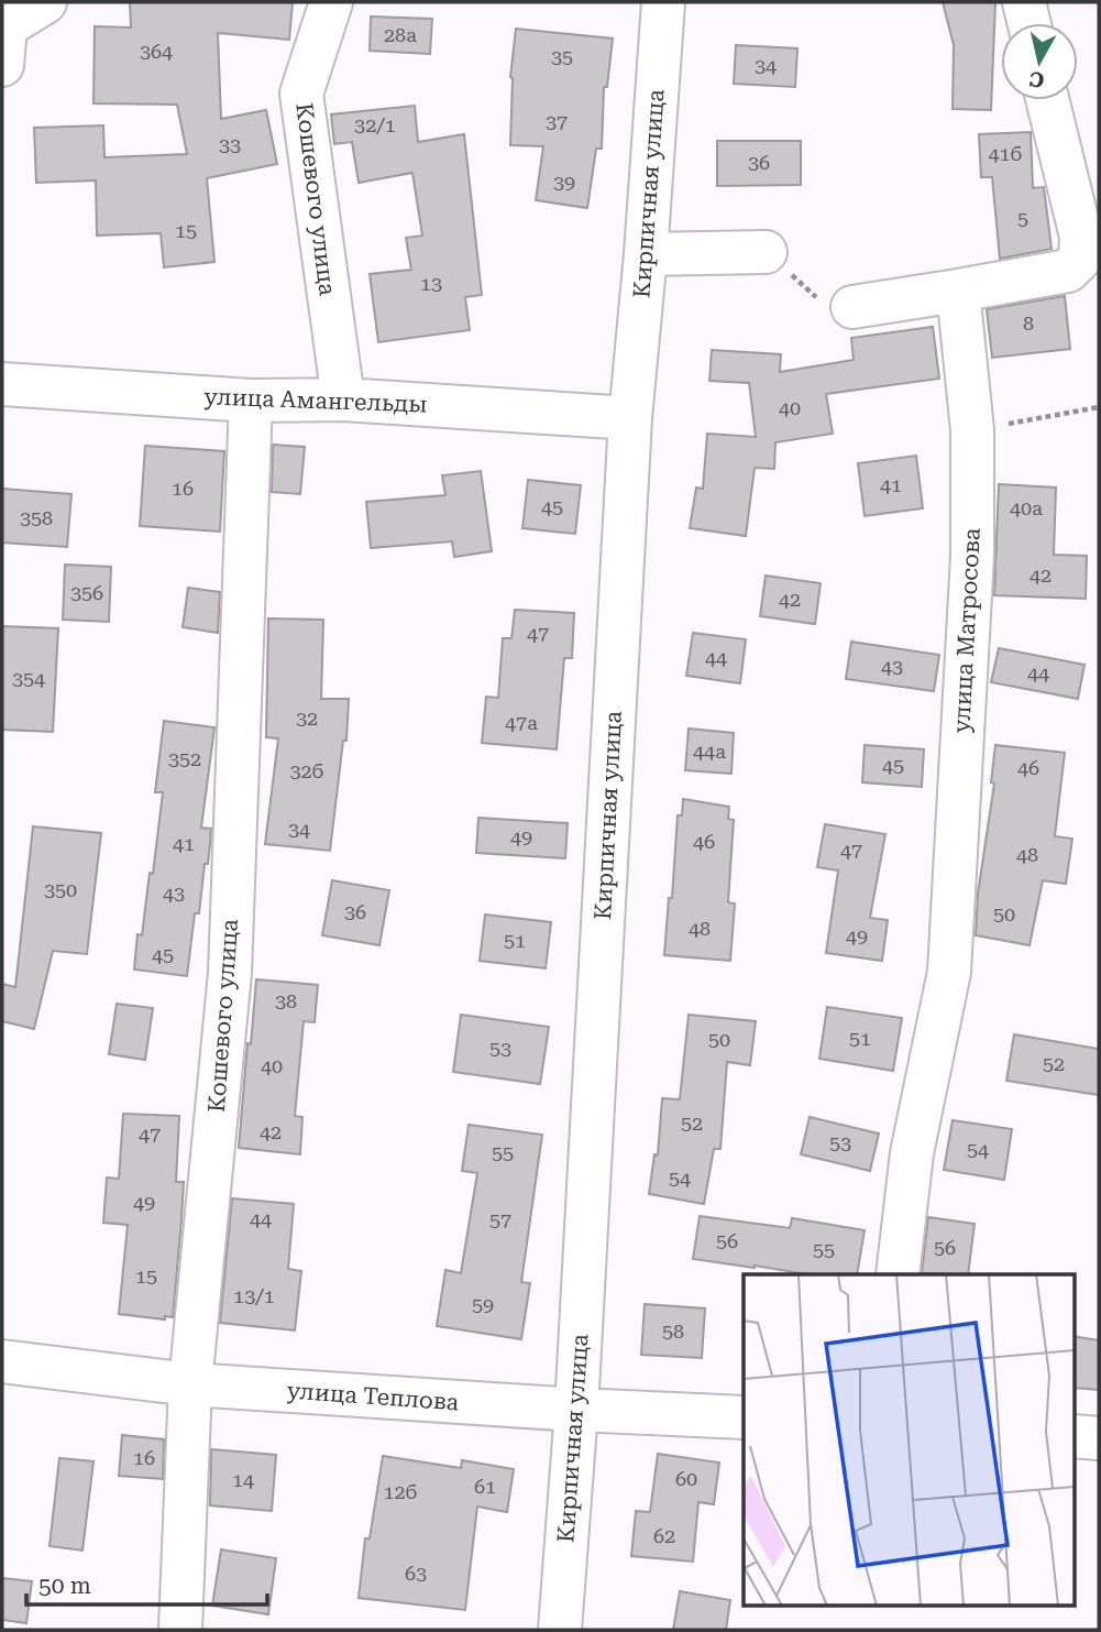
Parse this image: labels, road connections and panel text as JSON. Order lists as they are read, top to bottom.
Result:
{
  "streets": {
    "street": [
      "Кирпичная улица",
      "Кошевого улица",
      "улица Амангельды",
      "улица Матросова",
      "улица Теплова"
    ]
  },
  "crossings": [
    ["Кирпичная улица", "улица Амангельды"],
    ["Кирпичная улица", "улица Теплова"],
    ["Кошевого улица", "улица Амангельды"],
    ["Кошевого улица", "улица Теплова"]
  ],
  "house_numbers": [
    "28а",
    "364",
    "35",
    "34",
    "37",
    "32/1",
    "33",
    "41б",
    "36",
    "39",
    "5",
    "15",
    "13",
    "8",
    "40",
    "41",
    "16",
    "45",
    "40а",
    "358",
    "42",
    "356",
    "42",
    "47",
    "44",
    "43",
    "44",
    "354",
    "32",
    "47а",
    "44а",
    "352",
    "45",
    "46",
    "32б",
    "34",
    "49",
    "46",
    "41",
    "47",
    "48",
    "350",
    "43",
    "36",
    "50",
    "48",
    "49",
    "51",
    "45",
    "38",
    "51",
    "50",
    "53",
    "52",
    "40",
    "52",
    "42",
    "47",
    "53",
    "54",
    "55",
    "54",
    "49",
    "44",
    "57",
    "56",
    "56",
    "55",
    "15",
    "13/1",
    "59",
    "58",
    "16",
    "60",
    "14",
    "61",
    "12б",
    "62",
    "63"
  ],
  "scale_bar": "50 m",
  "north": "bottom"
}
